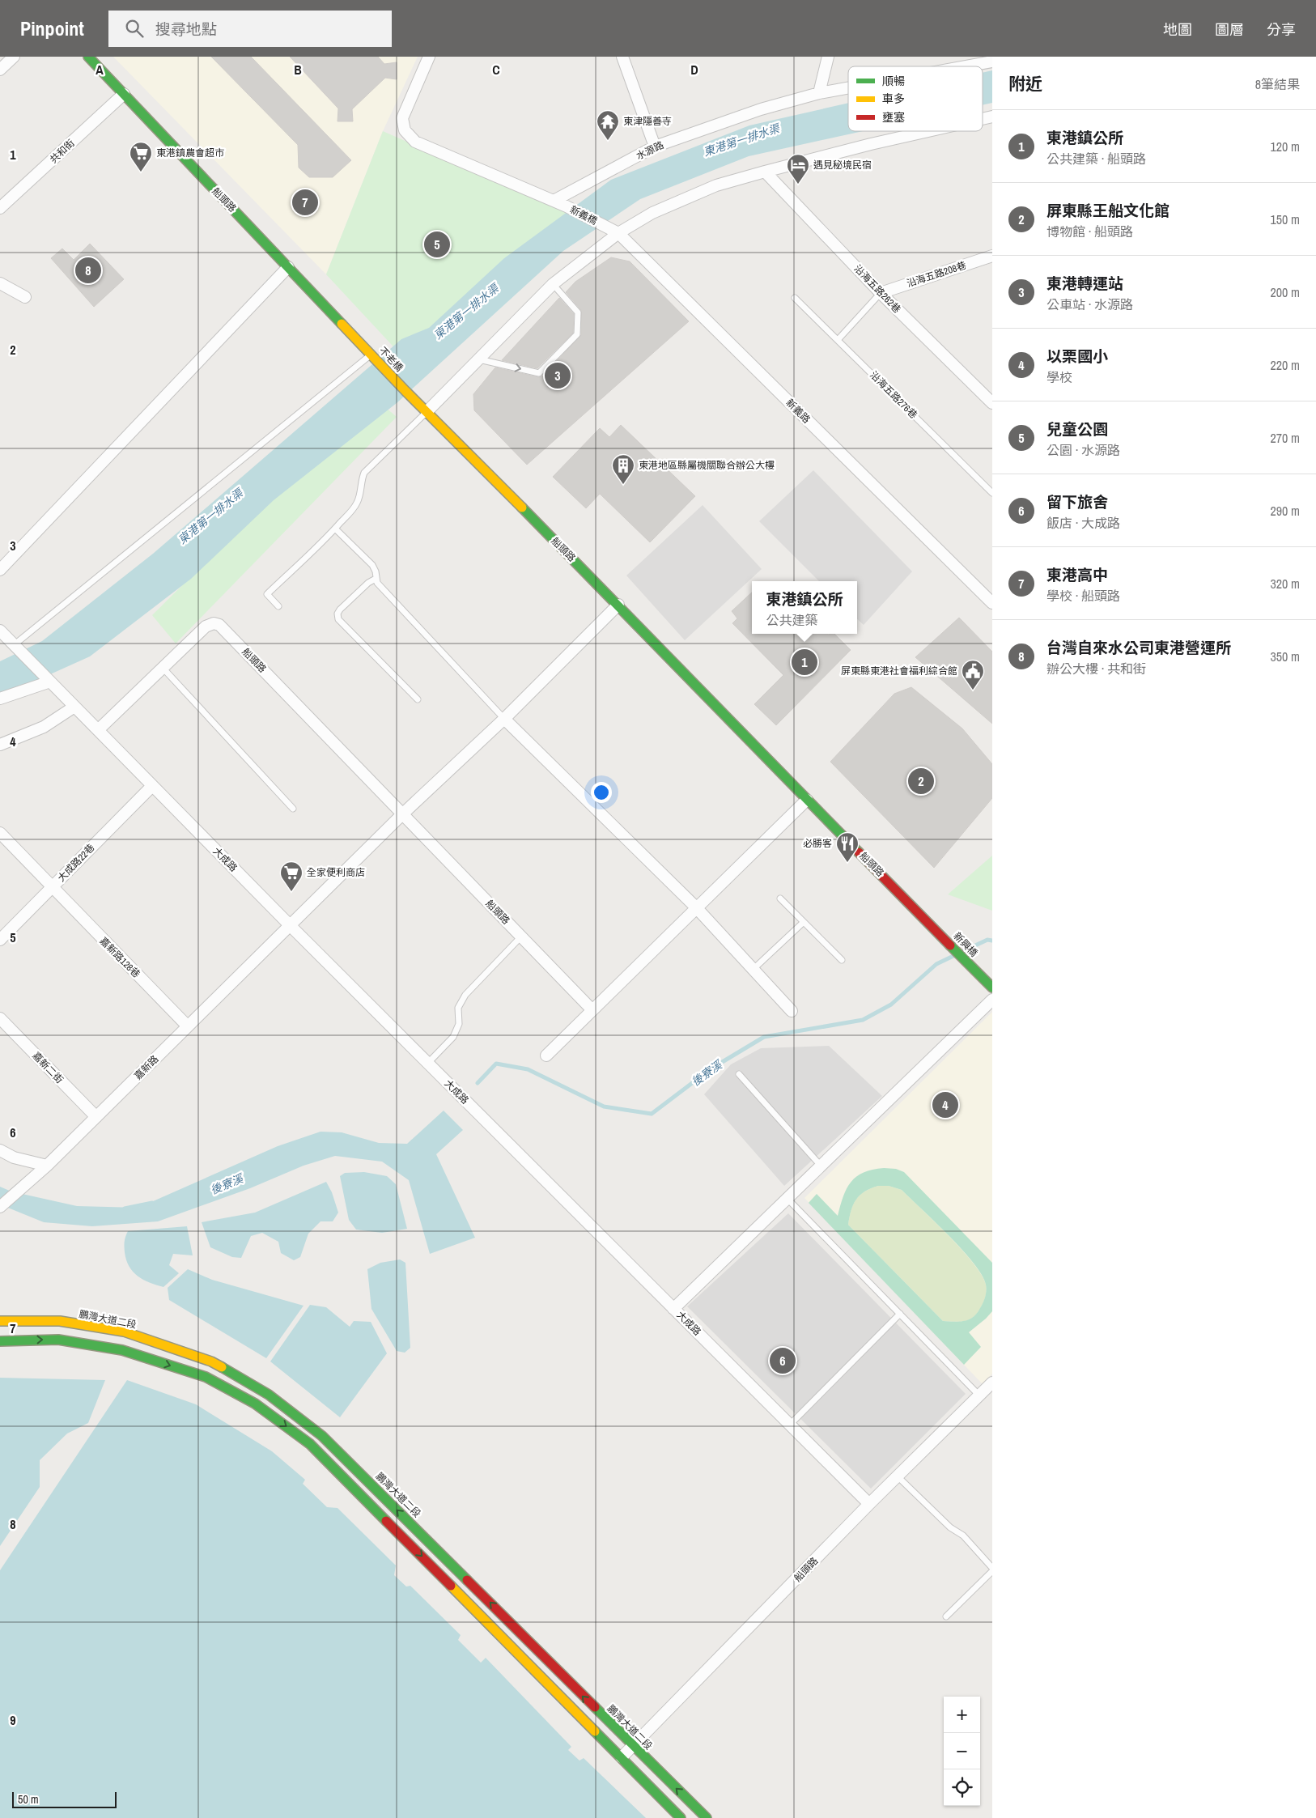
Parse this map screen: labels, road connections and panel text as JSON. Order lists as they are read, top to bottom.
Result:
{
  "streets": {
    "street": [
      "水源路",
      "共和街",
      "船頭路",
      "新義橋",
      "沿海五路208巷",
      "沿海五路262巷",
      "不老橋",
      "新義路",
      "大成路",
      "大成路22巷",
      "新興橋",
      "嘉新路128巷",
      "嘉新二街",
      "嘉新路",
      "鵬灣大道二段"
    ],
    "lane": ["沿海五路276巷"]
  },
  "crossings": [
    ["水源路", "新義橋"],
    ["共和街", "船頭路"],
    ["船頭路", "不老橋"],
    ["船頭路", "大成路"],
    ["船頭路", "新興橋"],
    ["船頭路", "鵬灣大道二段"],
    ["新義橋", "新義路"],
    ["沿海五路208巷", "沿海五路262巷"],
    ["大成路", "大成路22巷"],
    ["大成路", "嘉新路"],
    ["大成路22巷", "嘉新路128巷"],
    ["嘉新路128巷", "嘉新路"],
    ["嘉新二街", "嘉新路"]
  ],
  "water": ["東港第一排水渠", "後寮溪"],
  "places": {
    "temple": ["東津隱善寺"],
    "supermarket": ["東港鎮農會超市", "全家便利商店"],
    "hotel": ["遇見秘境民宿"],
    "building": ["東港地區縣屬機關聯合辦公大樓"],
    "public building": ["屏東縣東港社會福利綜合館"],
    "restaurant": ["必勝客"]
  },
  "legend": ["順暢", "車多", "壅塞"],
  "scale_bar": "50 m",
  "page": {
    "header": "Pinpoint",
    "search": "搜尋地點",
    "nav": ["地圖", "圖層", "分享"],
    "heading": ["附近", "8筆結果"],
    "list": [
      {
        "mark": "1",
        "name": "東港鎮公所",
        "note": "公共建築 · 船頭路",
        "value": "120 m"
      },
      {
        "mark": "2",
        "name": "屏東縣王船文化館",
        "note": "博物館 · 船頭路",
        "value": "150 m"
      },
      {
        "mark": "3",
        "name": "東港轉運站",
        "note": "公車站 · 水源路",
        "value": "200 m"
      },
      {
        "mark": "4",
        "name": "以栗國小",
        "note": "學校",
        "value": "220 m"
      },
      {
        "mark": "5",
        "name": "兒童公園",
        "note": "公園 · 水源路",
        "value": "270 m"
      },
      {
        "mark": "6",
        "name": "留下旅舍",
        "note": "飯店 · 大成路",
        "value": "290 m"
      },
      {
        "mark": "7",
        "name": "東港高中",
        "note": "學校 · 船頭路",
        "value": "320 m"
      },
      {
        "mark": "8",
        "name": "台灣自來水公司東港營運所",
        "note": "辦公大樓 · 共和街",
        "value": "350 m"
      }
    ],
    "pins": [
      "7",
      "5",
      "8",
      "3",
      "1",
      "2",
      "4",
      "6"
    ],
    "popup": ["東港鎮公所", "公共建築"],
    "map_buttons": ["+", "−"],
    "scale": "50 m"
  },
  "grid": {
    "columns": [
      "A",
      "B",
      "C",
      "D"
    ],
    "rows": [
      "1",
      "2",
      "3",
      "4",
      "5",
      "6",
      "7",
      "8",
      "9"
    ]
  }
}
